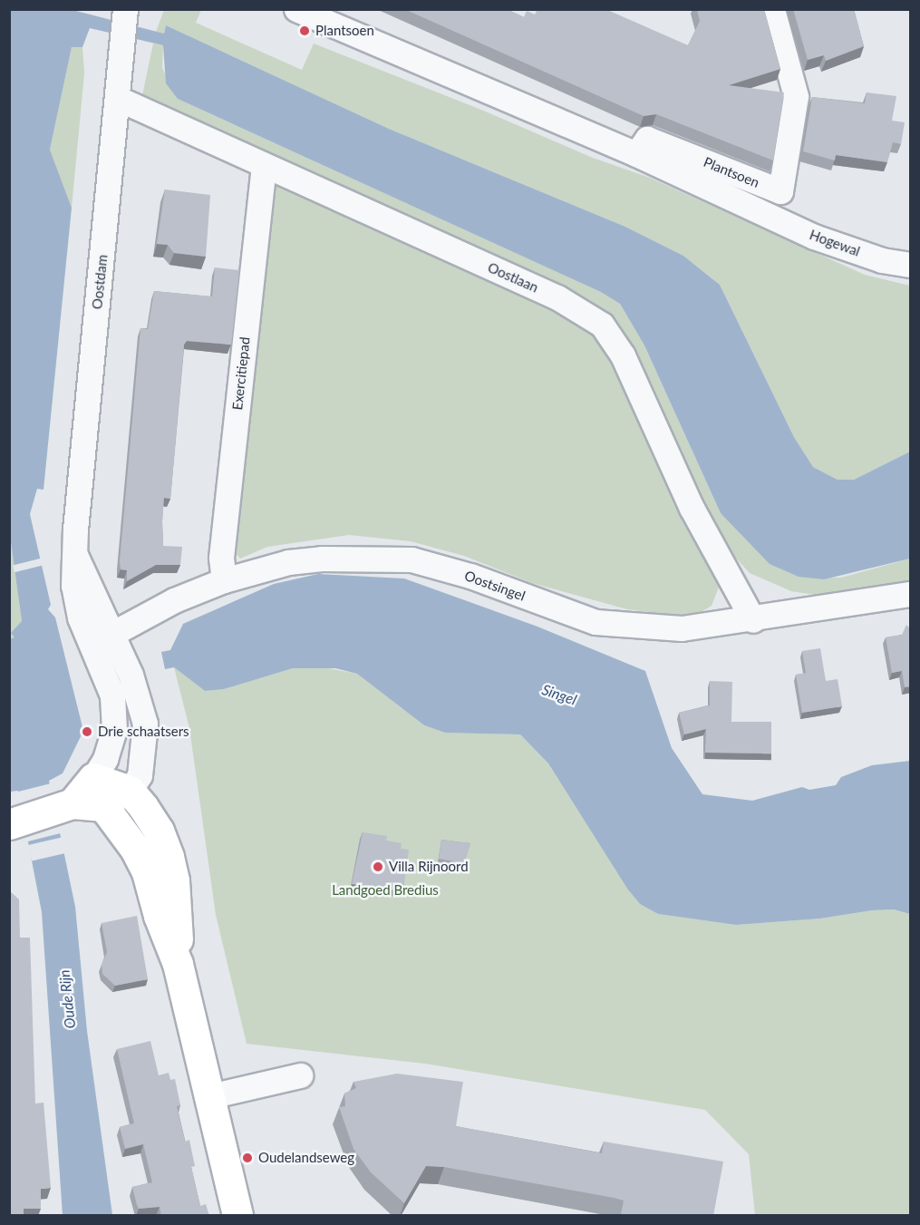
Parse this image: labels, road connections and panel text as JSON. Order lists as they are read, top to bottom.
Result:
{
  "streets": {
    "street": [
      "Plantsoen",
      "Hogewal",
      "Oostlaan",
      "Oostdam",
      "Exercitiepad",
      "Oostsingel"
    ]
  },
  "crossings": [
    ["Plantsoen", "Hogewal"],
    ["Oostlaan", "Oostdam"],
    ["Oostlaan", "Exercitiepad"],
    ["Oostlaan", "Oostsingel"],
    ["Oostdam", "Oostsingel"],
    ["Exercitiepad", "Oostsingel"]
  ],
  "water": ["Singel", "Oude Rijn"],
  "parks": ["Landgoed Bredius"],
  "places": [
    "Plantsoen",
    "Drie schaatsers",
    "Villa Rijnoord",
    "Oudelandseweg"
  ]
}
